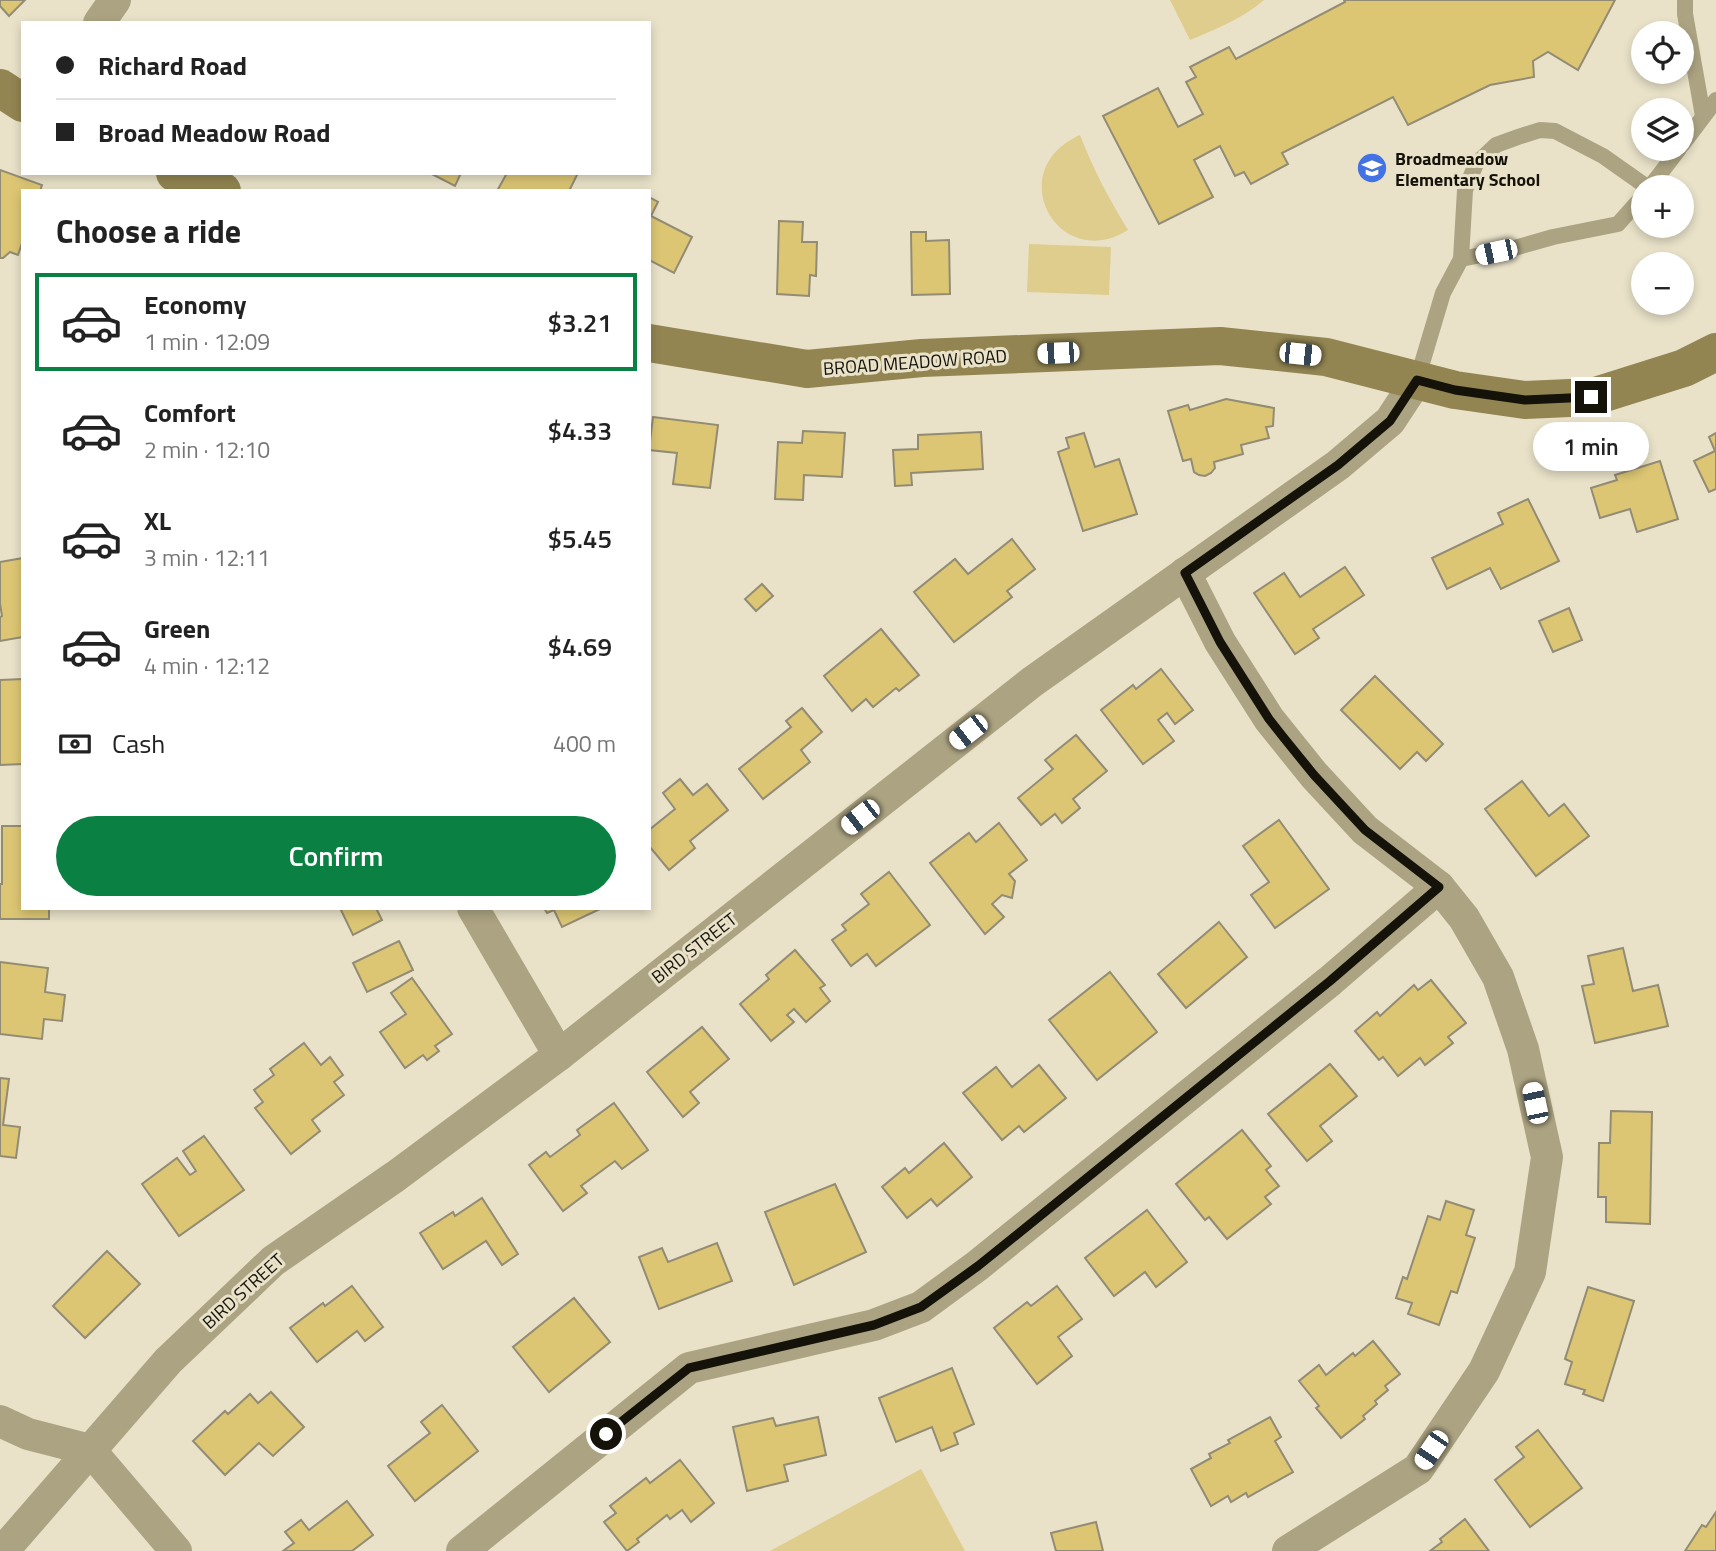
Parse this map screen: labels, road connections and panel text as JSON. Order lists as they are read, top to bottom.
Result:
{
  "streets": {
    "street": ["BROAD MEADOW ROAD", "BIRD STREET"]
  },
  "crossings": [
    ["BROAD MEADOW ROAD", "BIRD STREET"]
  ],
  "places": {
    "school or university": ["Broadmeadow Elementary School"]
  },
  "page": {
    "map_buttons": ["+", "−"],
    "banner": ["Richard Road", "Broad Meadow Road"],
    "heading": "Choose a ride",
    "list": [
      {
        "name": "Economy",
        "note": "1 min · 12:09",
        "value": "$3.21"
      },
      {
        "name": "Comfort",
        "note": "2 min · 12:10",
        "value": "$4.33"
      },
      {
        "name": "XL",
        "note": "3 min · 12:11",
        "value": "$5.45"
      },
      {
        "name": "Green",
        "note": "4 min · 12:12",
        "value": "$4.69"
      }
    ],
    "bubble": "1 min",
    "pay": ["Cash", "400 m"],
    "buttons": "Confirm"
  }
}
